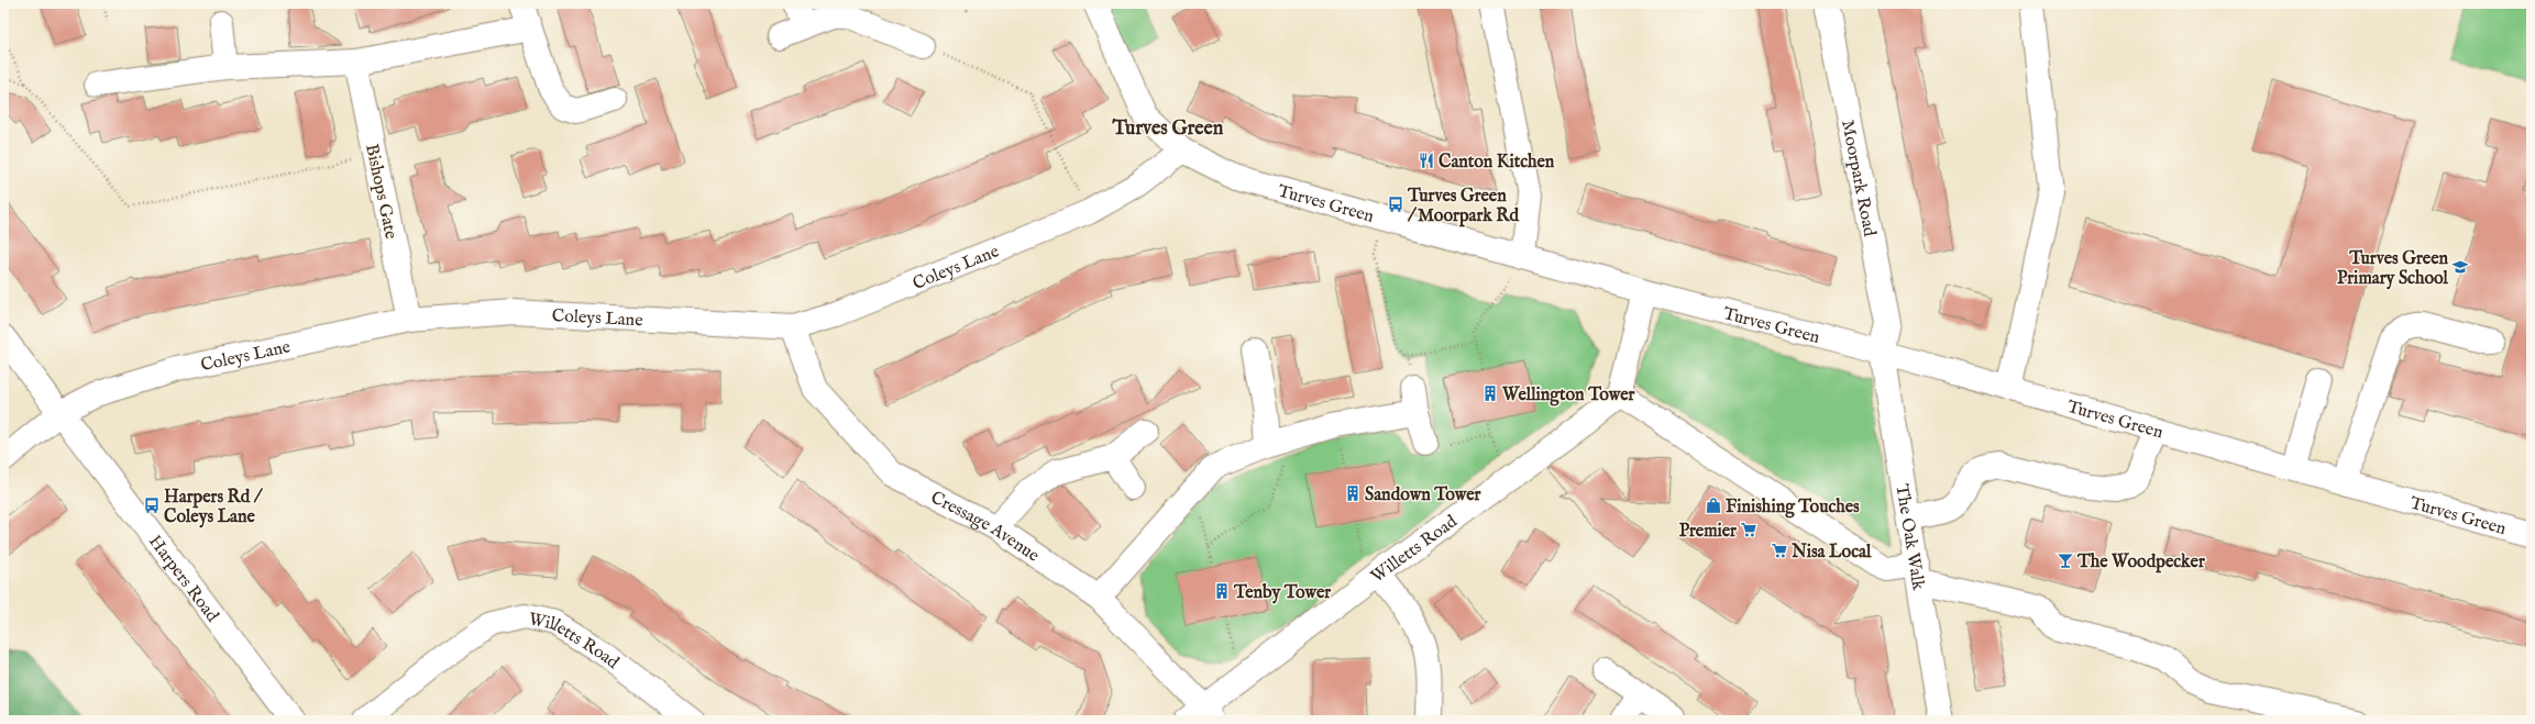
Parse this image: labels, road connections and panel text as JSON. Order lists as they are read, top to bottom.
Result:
{
  "streets": {
    "street": [
      "Moorpark Road",
      "Bishops Gate",
      "Turves Green",
      "Coleys Lane",
      "Cressage Avenue",
      "The Oak Walk",
      "Willetts Road",
      "Harpers Road"
    ]
  },
  "crossings": [
    ["Moorpark Road", "Turves Green"],
    ["Moorpark Road", "The Oak Walk"],
    ["Bishops Gate", "Coleys Lane"],
    ["Turves Green", "Coleys Lane"],
    ["Turves Green", "The Oak Walk"],
    ["Coleys Lane", "Cressage Avenue"],
    ["Coleys Lane", "Harpers Road"],
    ["Cressage Avenue", "Willetts Road"]
  ],
  "districts": ["Turves Green"],
  "places": {
    "restaurant": ["Canton Kitchen"],
    "bus stop": ["Turves Green / Moorpark Rd", "Harpers Rd / Coleys Lane"],
    "school or university": ["Turves Green Primary School"],
    "building": ["Wellington Tower", "Sandown Tower", "Tenby Tower"],
    "shop": ["Finishing Touches"],
    "supermarket": ["Premier", "Nisa Local"],
    "bar": ["The Woodpecker"]
  }
}
